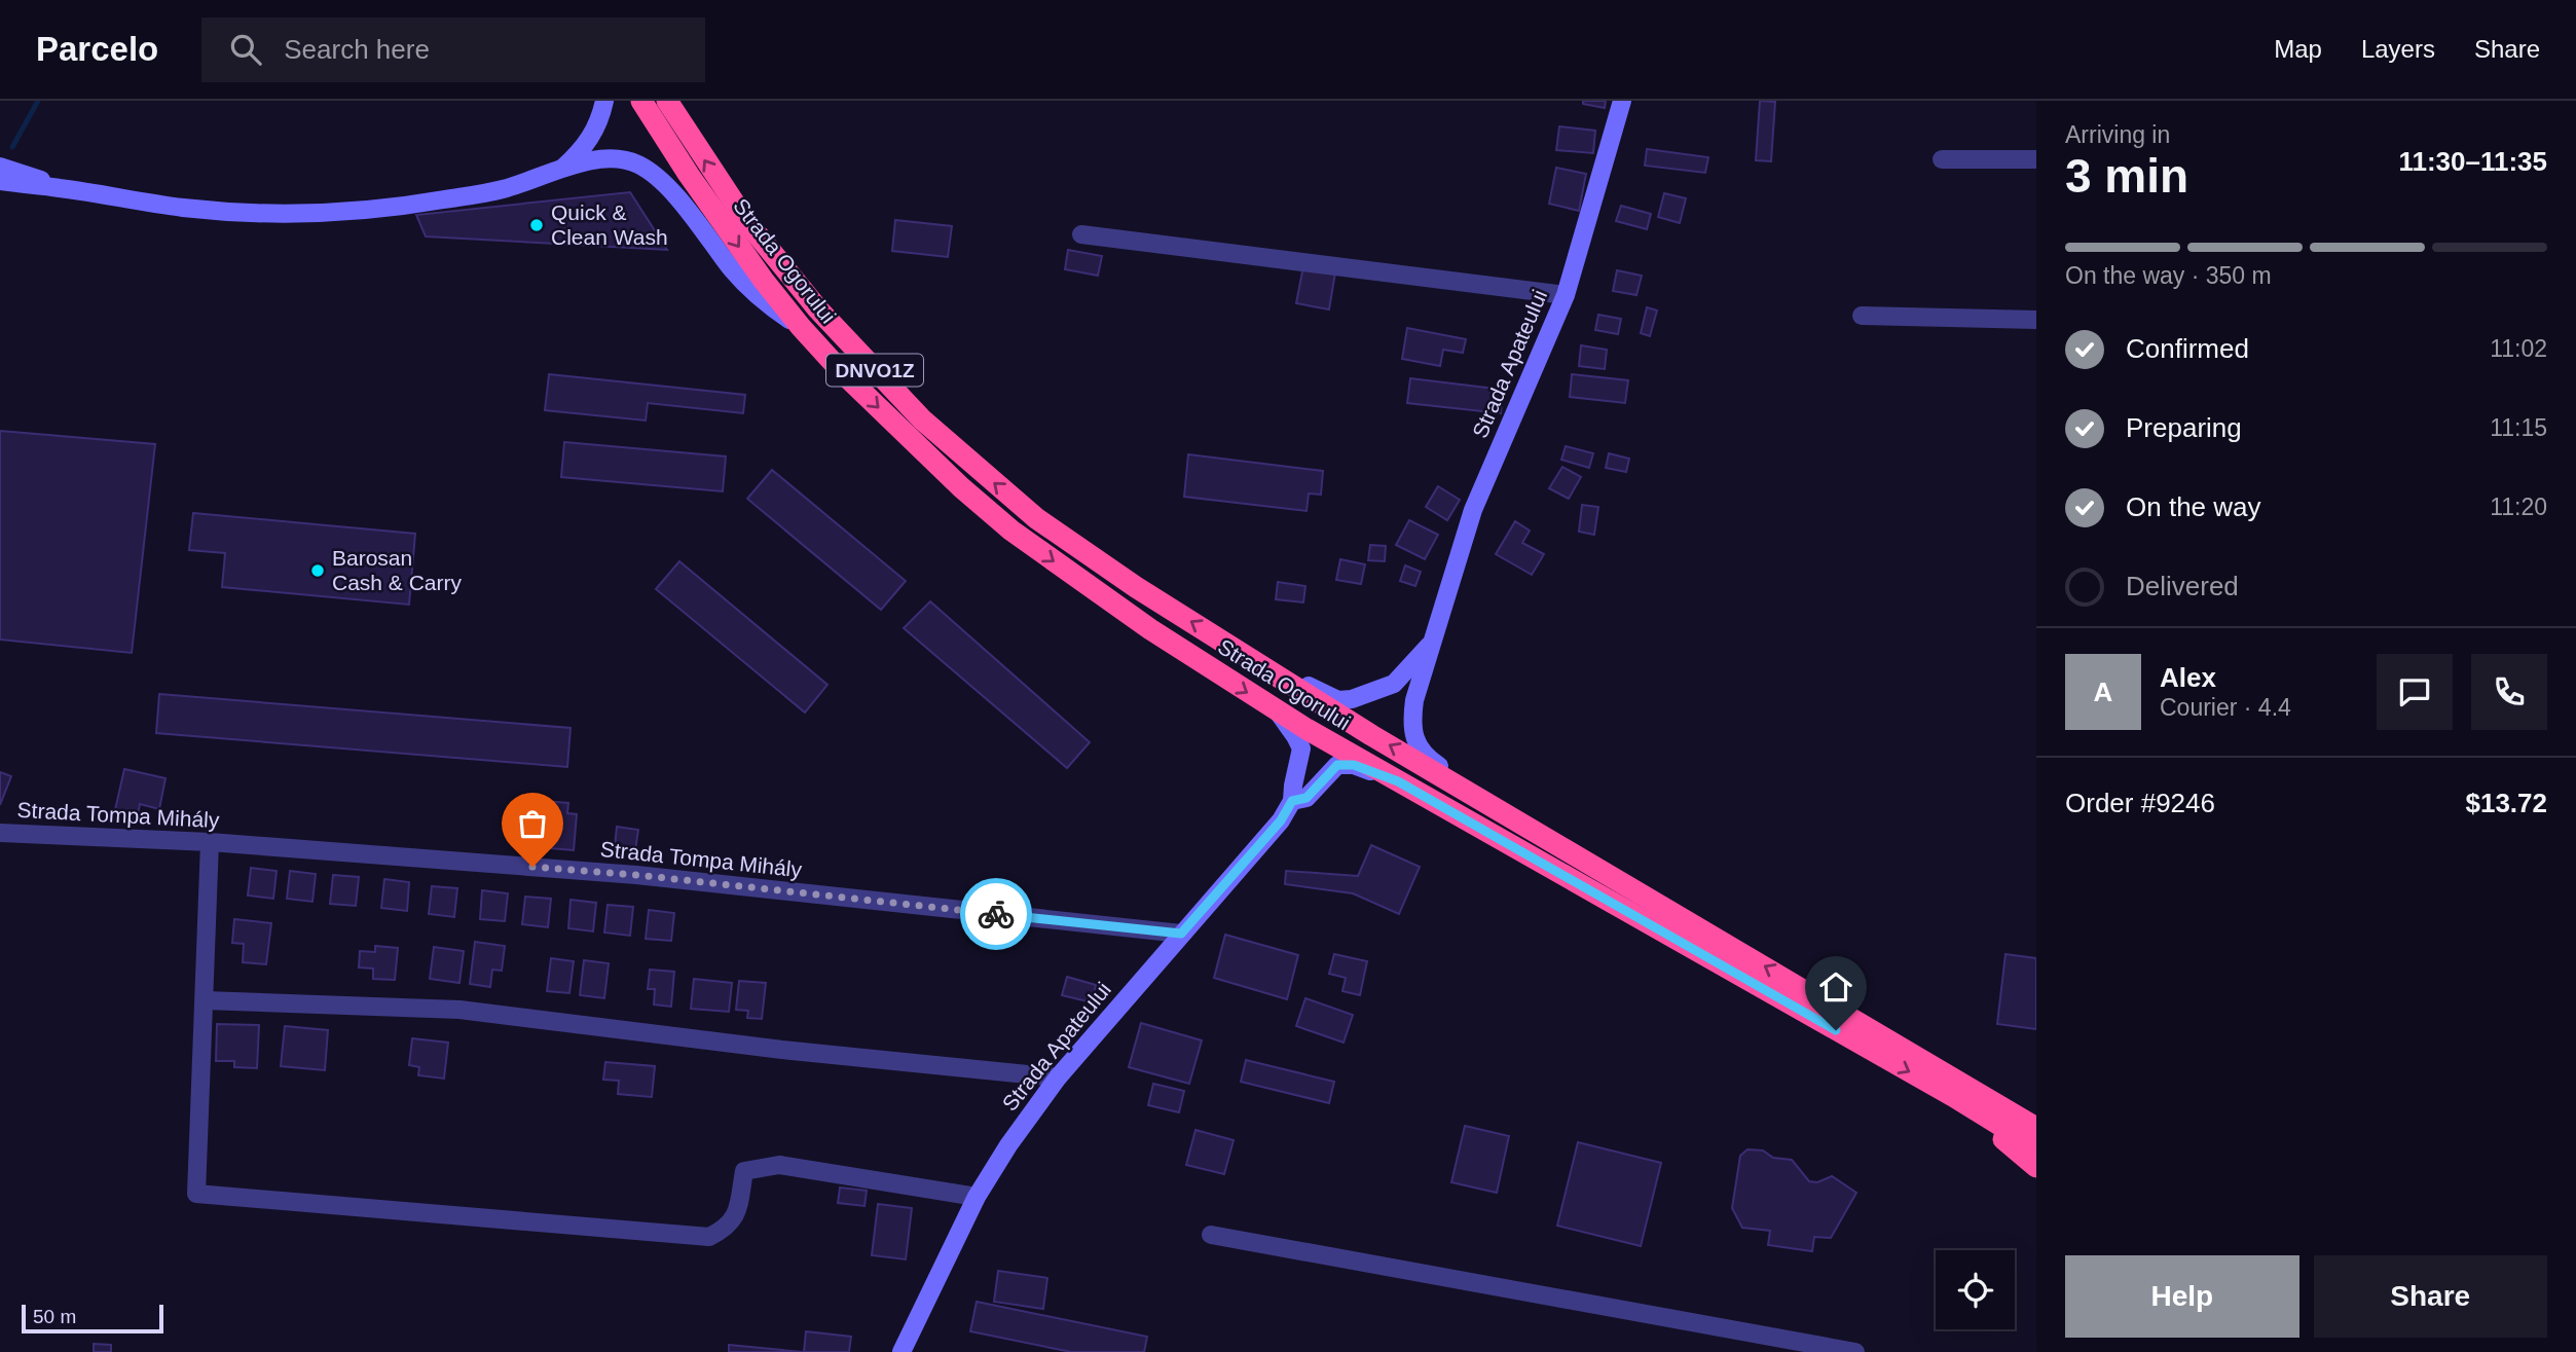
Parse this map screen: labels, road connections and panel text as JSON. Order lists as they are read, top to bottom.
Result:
{
  "streets": {
    "highway": ["Strada Ogorului", "DNVO1Z"],
    "street": ["Strada Apateului", "Strada Tompa Mihály"]
  },
  "crossings": [
    ["Strada Ogorului", "Strada Apateului"],
    ["Strada Apateului", "Strada Tompa Mihály"]
  ],
  "places": ["Quick & Clean Wash", "Barosan Cash & Carry"],
  "scale_bar": "50 m",
  "page": {
    "header": "Parcelo",
    "search": "Search here",
    "nav": ["Map", "Layers", "Share"],
    "heading": ["3 min", "Arriving in", "11:30–11:35"],
    "panel": [
      "Alex",
      "Courier · 4.4",
      "Order #9246",
      "$13.72"
    ],
    "bar": "On the way · 350 m",
    "list": [
      ["Confirmed", "11:02"],
      ["Preparing", "11:15"],
      ["On the way", "11:20"],
      "Delivered"
    ],
    "round": "A",
    "buttons": ["Help", "Share"],
    "scale": "50 m"
  }
}
